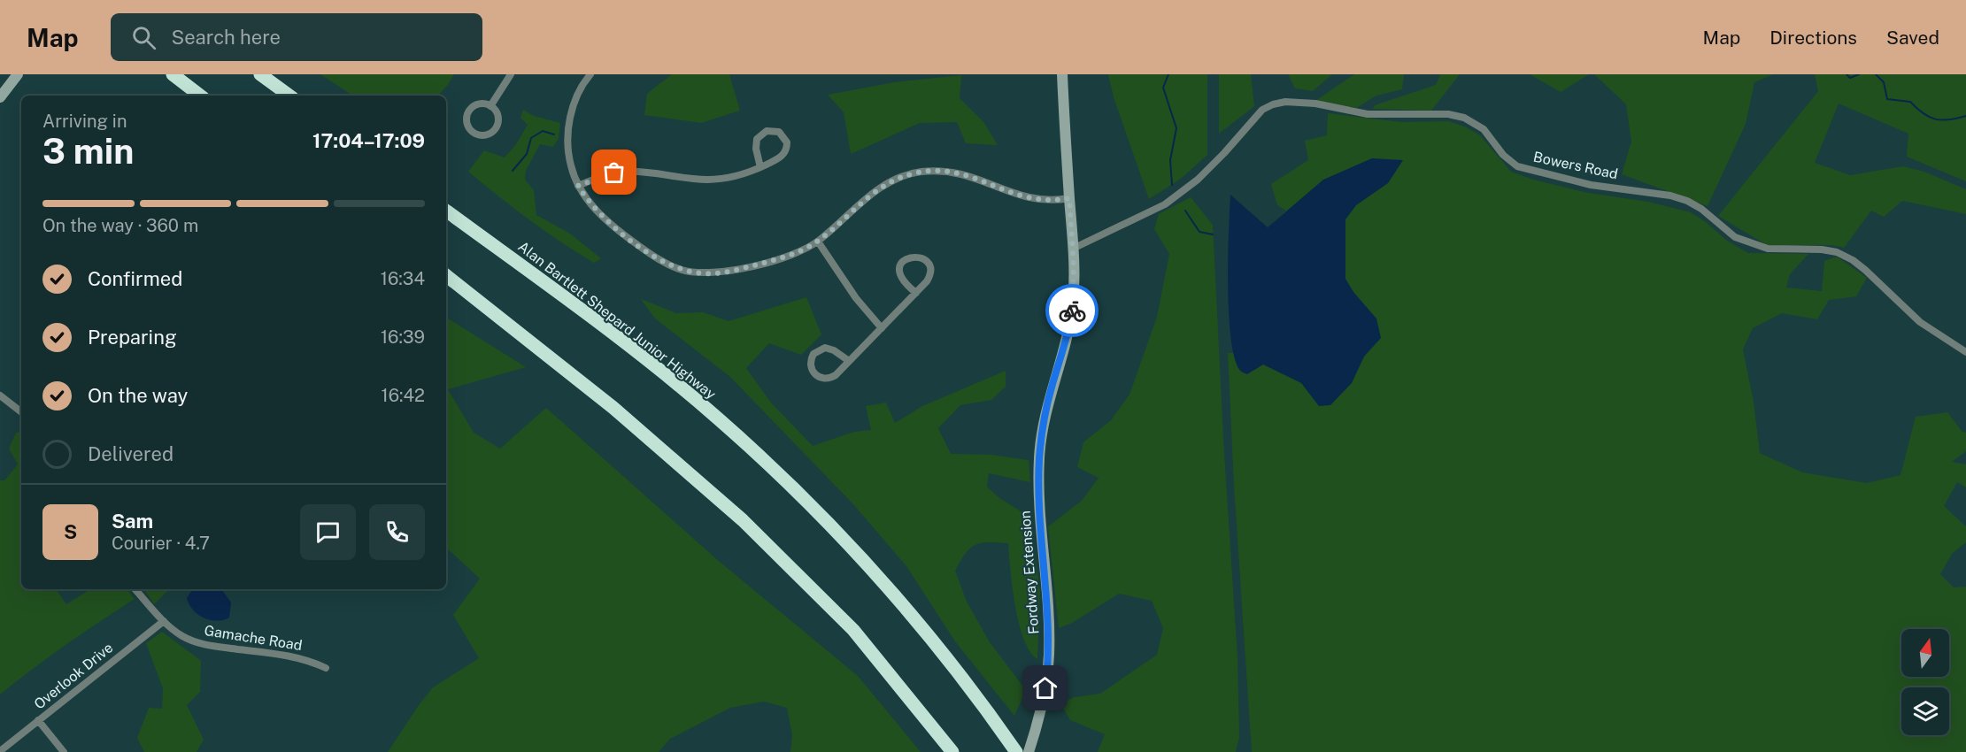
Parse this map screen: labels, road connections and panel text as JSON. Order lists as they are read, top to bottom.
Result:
{
  "streets": {
    "highway": ["Alan Bartlett Shepard Junior Highway"],
    "street": [
      "Bowers Road",
      "Fordway Extension",
      "Gamache Road",
      "Overlook Drive"
    ]
  },
  "crossings": [
    ["Bowers Road", "Fordway Extension"],
    ["Gamache Road", "Overlook Drive"]
  ],
  "north": "top",
  "page": {
    "header": "Map",
    "search": "Search here",
    "nav": ["Map", "Directions", "Saved"],
    "heading": ["3 min", "Arriving in", "17:04–17:09"],
    "panel": ["Sam", "Courier · 4.7"],
    "bar": "On the way · 360 m",
    "list": [
      ["Confirmed", "16:34"],
      ["Preparing", "16:39"],
      ["On the way", "16:42"],
      "Delivered"
    ],
    "round": "S"
  }
}
